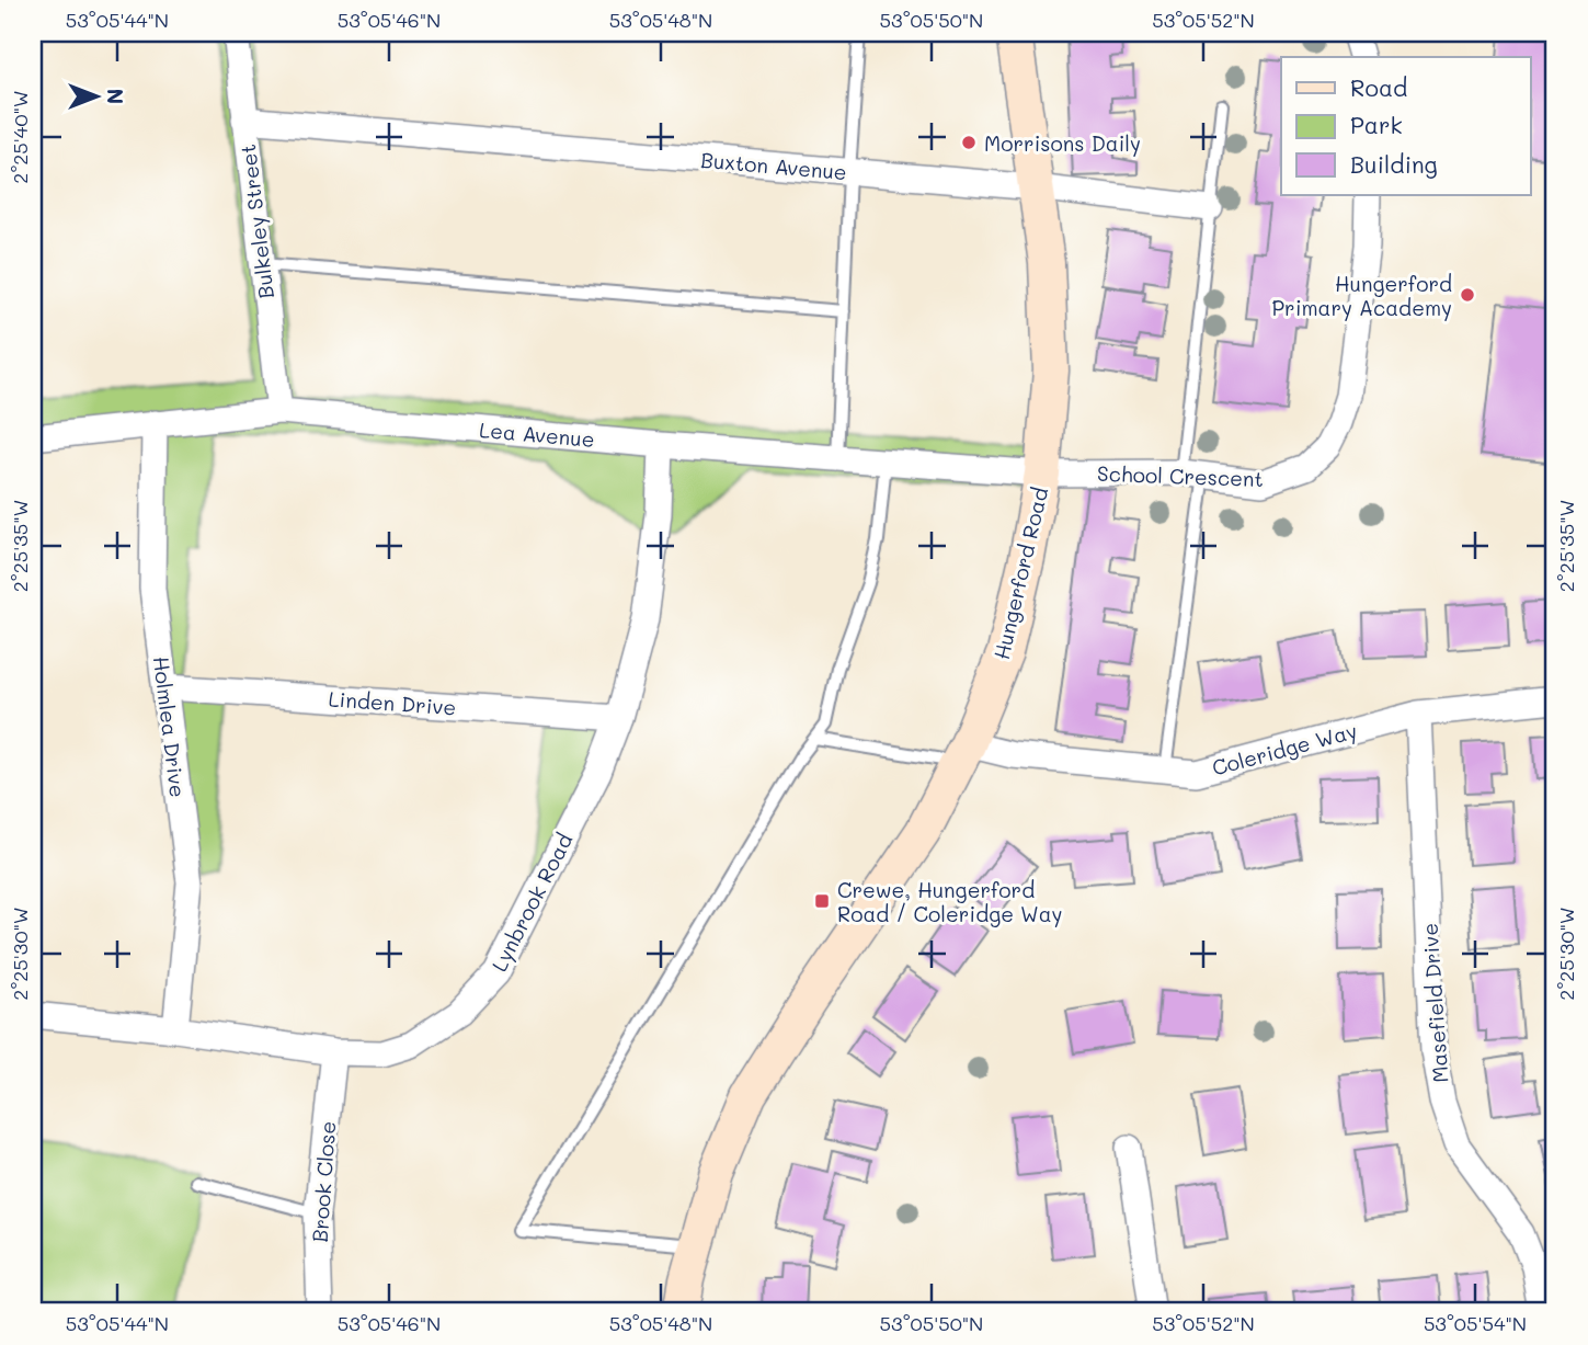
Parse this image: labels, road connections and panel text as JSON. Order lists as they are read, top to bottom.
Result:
{
  "streets": {
    "street": [
      "Buxton Avenue",
      "Bulkeley Street",
      "Lea Avenue",
      "School Crescent",
      "Hungerford Road",
      "Linden Drive",
      "Holmlea Drive",
      "Coleridge Way",
      "Lynbrook Road",
      "Masefield Drive",
      "Brook Close"
    ]
  },
  "crossings": [
    ["Buxton Avenue", "Bulkeley Street"],
    ["Buxton Avenue", "Hungerford Road"],
    ["Bulkeley Street", "Lea Avenue"],
    ["Lea Avenue", "School Crescent"],
    ["Lea Avenue", "Hungerford Road"],
    ["Lea Avenue", "Holmlea Drive"],
    ["Lea Avenue", "Lynbrook Road"],
    ["School Crescent", "Hungerford Road"],
    ["Hungerford Road", "Coleridge Way"],
    ["Linden Drive", "Holmlea Drive"],
    ["Linden Drive", "Lynbrook Road"],
    ["Holmlea Drive", "Lynbrook Road"],
    ["Coleridge Way", "Masefield Drive"],
    ["Lynbrook Road", "Brook Close"]
  ],
  "places": {
    "other": ["Morrisons Daily", "Hungerford Primary Academy"],
    "transit": ["Crewe, Hungerford Road / Coleridge Way"]
  },
  "legend": ["Road", "Park", "Building"],
  "north": "right",
  "coordinates": [
    "53°05'44\"N",
    "53°05'46\"N",
    "53°05'48\"N",
    "53°05'50\"N",
    "53°05'52\"N",
    "2°25'40\"W",
    "2°25'35\"W",
    "2°25'30\"W",
    "53°05'54\"N"
  ]
}
